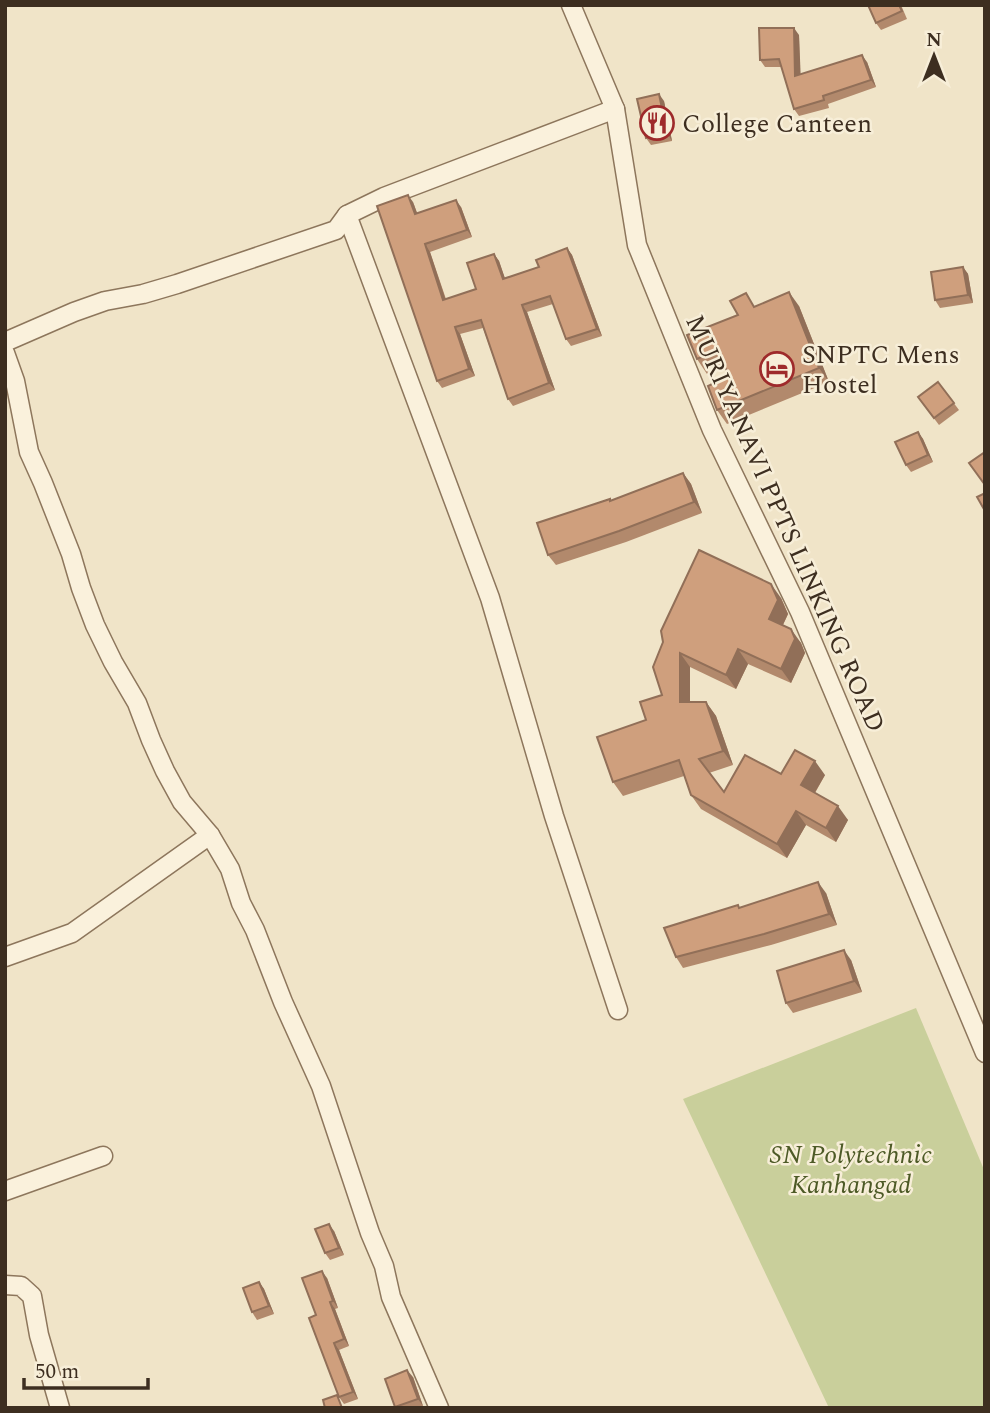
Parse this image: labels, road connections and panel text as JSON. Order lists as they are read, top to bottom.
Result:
{
  "streets": {
    "street": ["MURIYANAVI PPTS LINKING ROAD"]
  },
  "parks": ["SN Polytechnic Kanhangad"],
  "places": {
    "restaurant": ["College Canteen"],
    "hotel": ["SNPTC Mens Hostel"]
  },
  "scale_bar": "50 m",
  "north": "top"
}
